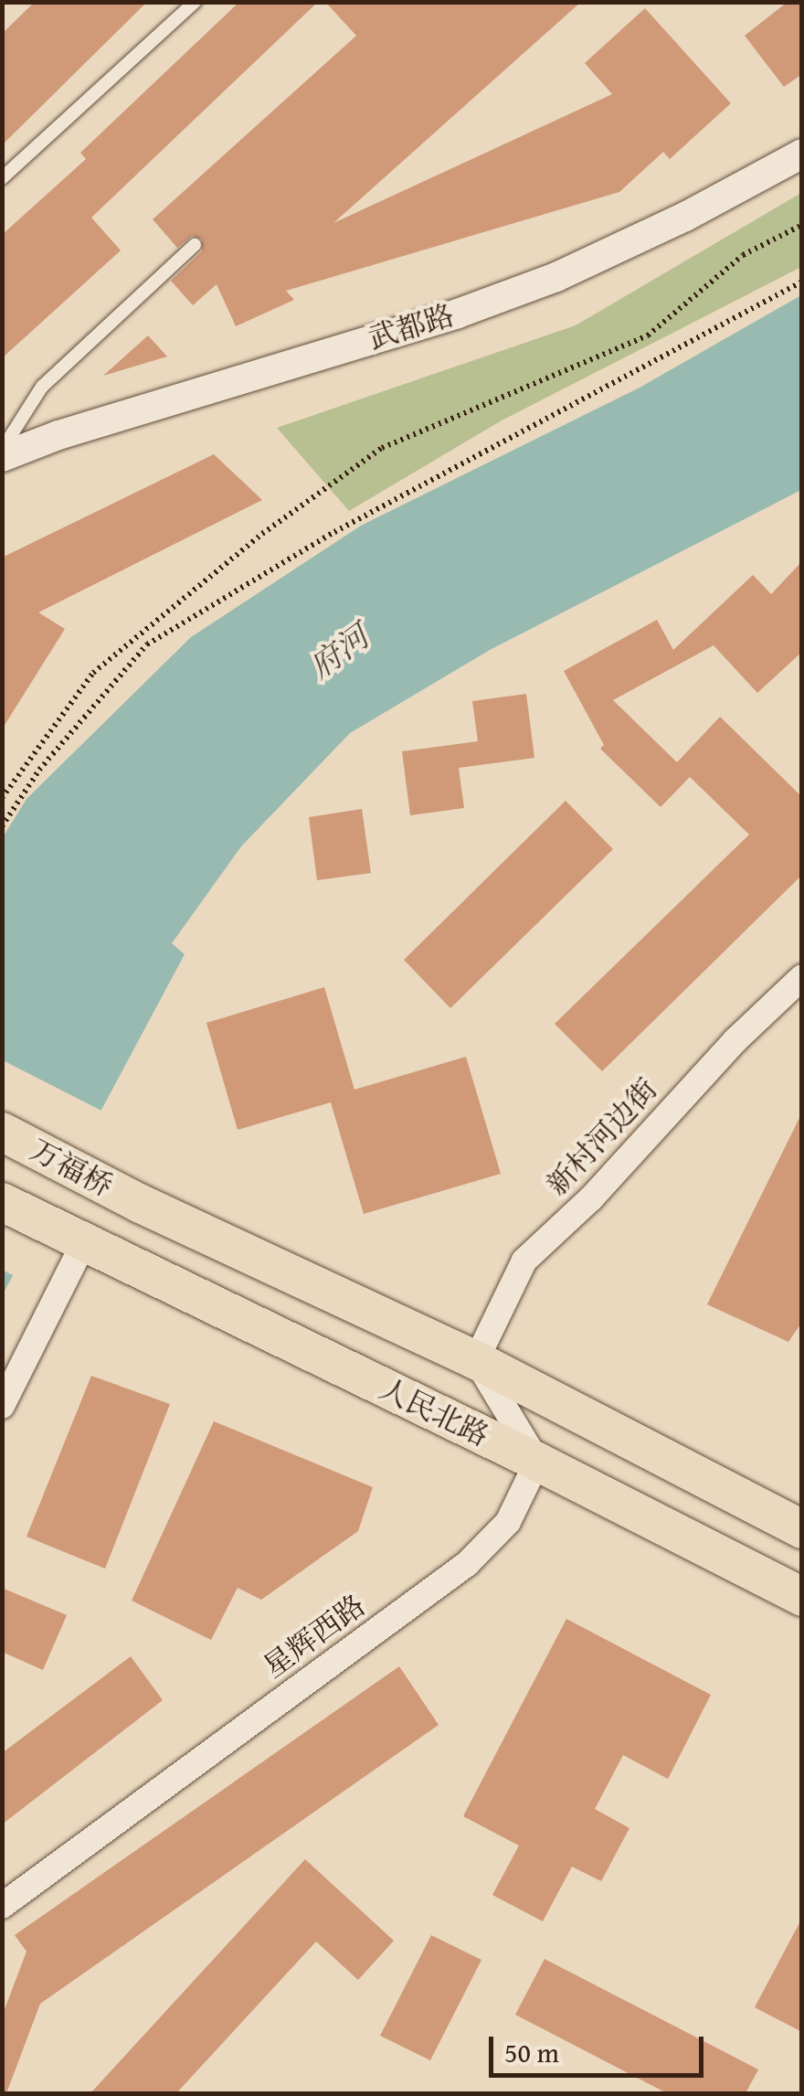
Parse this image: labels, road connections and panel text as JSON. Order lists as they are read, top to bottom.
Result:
{
  "streets": {
    "main road": ["万福桥", "人民北路"],
    "street": ["武都路", "新村河边街", "星辉西路"]
  },
  "crossings": [
    ["新村河边街", "万福桥"],
    ["万福桥", "人民北路"],
    ["人民北路", "星辉西路"]
  ],
  "water": ["府河"],
  "scale_bar": "50 m"
}
